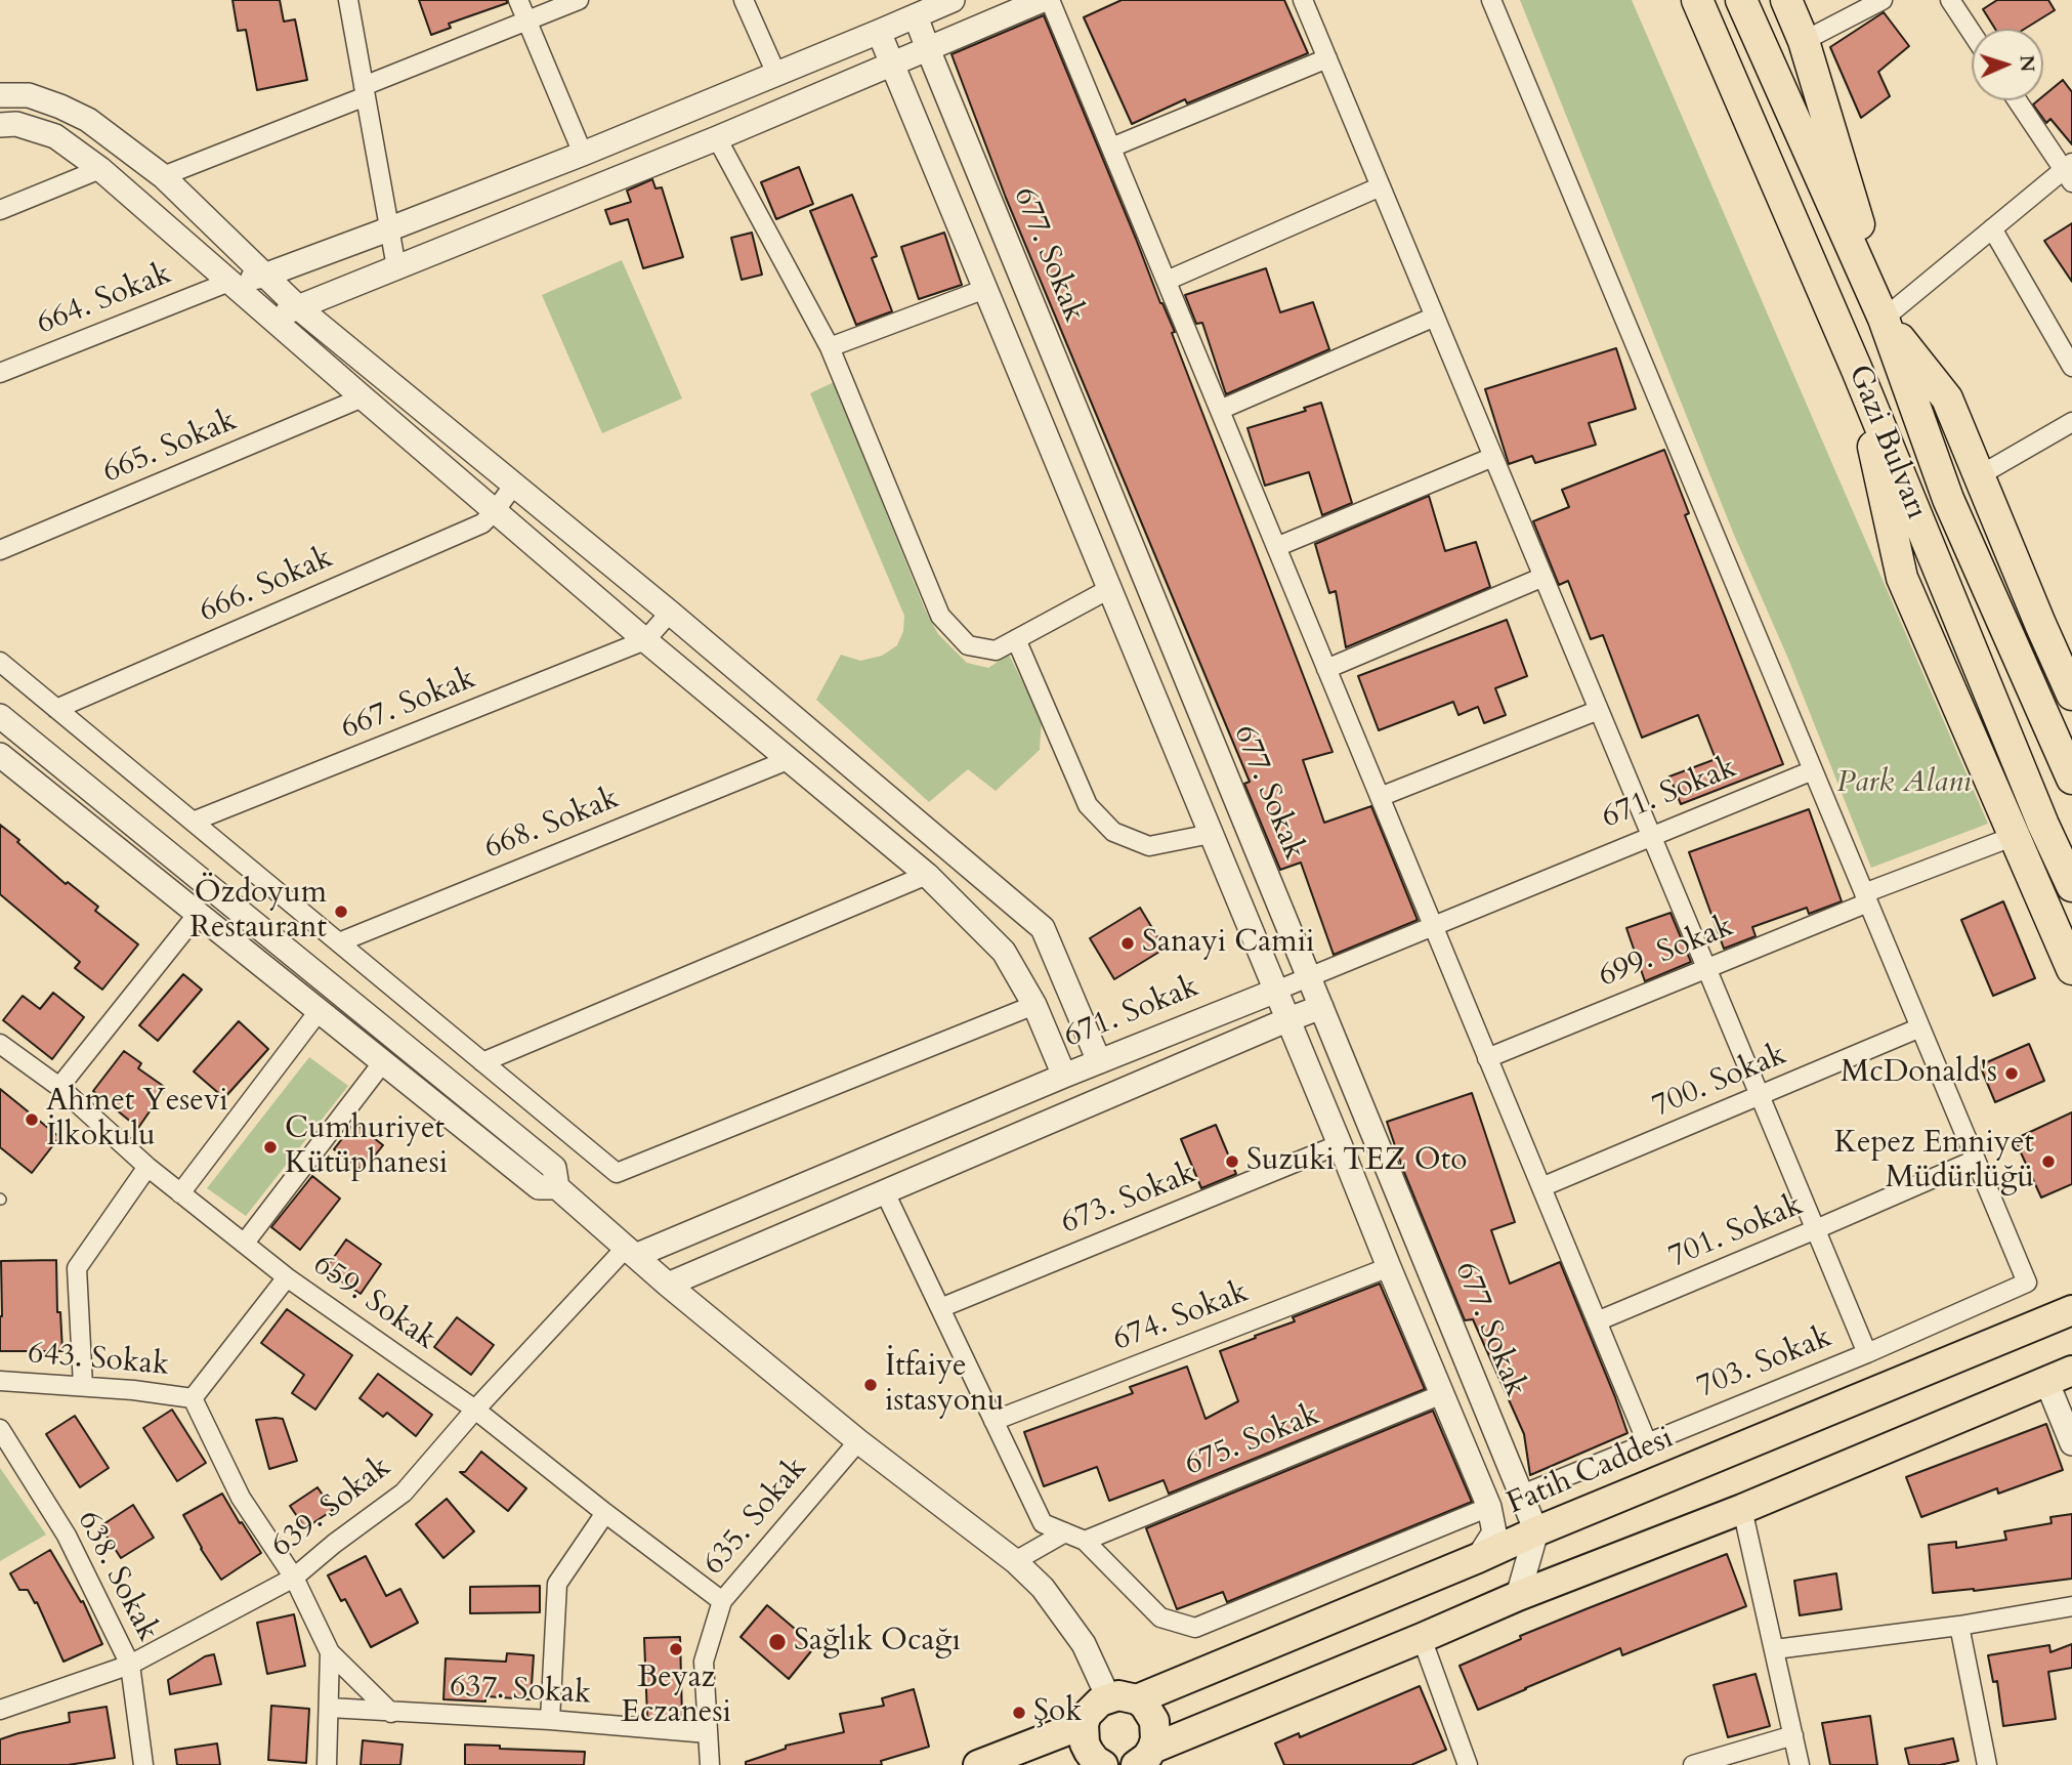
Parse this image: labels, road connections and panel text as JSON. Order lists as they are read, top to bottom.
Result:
{
  "streets": {
    "highway": ["Gazi Bulvarı"],
    "main road": ["Fatih Caddesi"],
    "street": [
      "677. Sokak",
      "664. Sokak",
      "665. Sokak",
      "666. Sokak",
      "667. Sokak",
      "671. Sokak",
      "668. Sokak",
      "699. Sokak",
      "700. Sokak",
      "673. Sokak",
      "701. Sokak",
      "659. Sokak",
      "674. Sokak",
      "643. Sokak",
      "703. Sokak",
      "675. Sokak",
      "639. Sokak",
      "635. Sokak",
      "638. Sokak",
      "637. Sokak"
    ]
  },
  "crossings": [
    ["677. Sokak", "671. Sokak"],
    ["677. Sokak", "703. Sokak"],
    ["677. Sokak", "Fatih Caddesi"],
    ["671. Sokak", "639. Sokak"],
    ["701. Sokak", "703. Sokak"],
    ["659. Sokak", "639. Sokak"],
    ["659. Sokak", "635. Sokak"],
    ["639. Sokak", "638. Sokak"],
    ["635. Sokak", "637. Sokak"]
  ],
  "parks": ["Park Alanı"],
  "places": [
    "Özdoyum Restaurant",
    "Sanayi Camii",
    "McDonald's",
    "Ahmet Yesevi İlkokulu",
    "Cumhuriyet Kütüphanesi",
    "Suzuki TEZ Oto",
    "Kepez Emniyet Müdürlüğü",
    "İtfaiye istasyonu",
    "Sağlık Ocağı",
    "Beyaz Eczanesi",
    "Şok"
  ],
  "north": "right"
}
